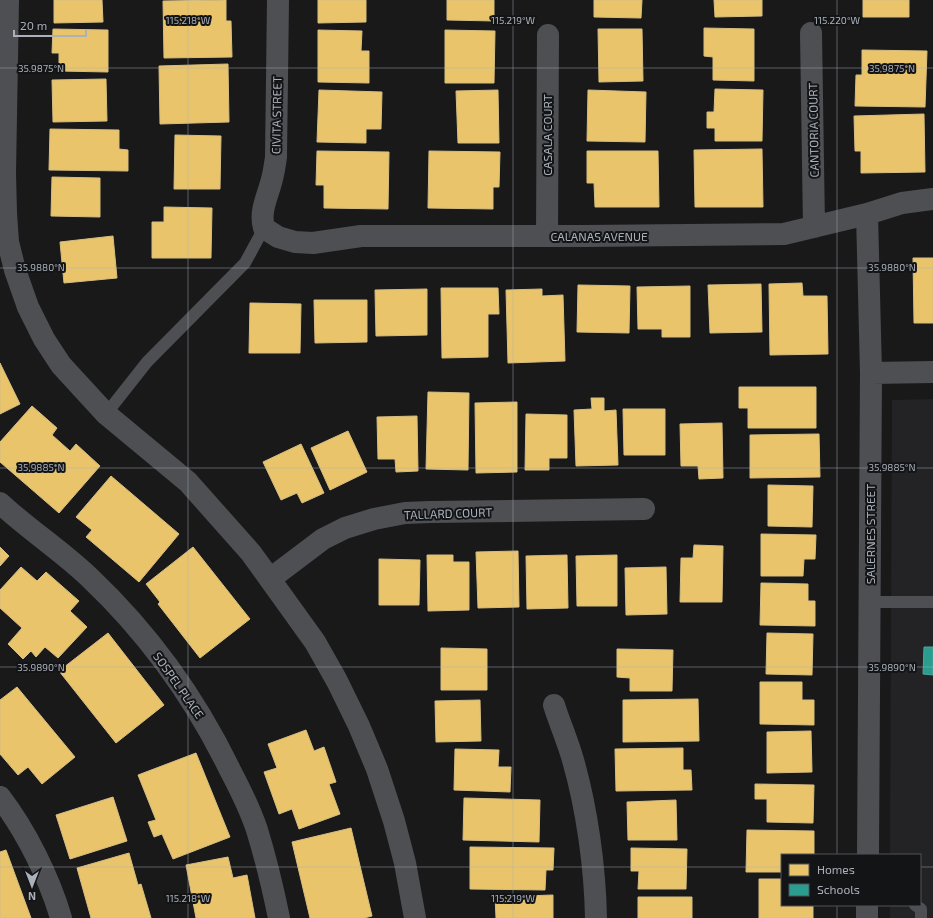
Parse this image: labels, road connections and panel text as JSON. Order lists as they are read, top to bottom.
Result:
{
  "streets": {
    "street": [
      "CIVITA STREET",
      "CANTORIA COURT",
      "CASALA COURT",
      "CALANAS AVENUE",
      "TALLARD COURT",
      "SALERNES STREET",
      "SOSPEL PLACE"
    ]
  },
  "crossings": [
    ["CIVITA STREET", "CALANAS AVENUE"],
    ["CANTORIA COURT", "CALANAS AVENUE"],
    ["CASALA COURT", "CALANAS AVENUE"],
    ["CALANAS AVENUE", "SALERNES STREET"]
  ],
  "legend": ["Homes", "Schools"],
  "scale_bar": "20 m",
  "north": "bottom",
  "coordinates": [
    "115.218°W",
    "115.219°W",
    "115.220°W",
    "35.9875°N",
    "35.9880°N",
    "35.9885°N",
    "35.9890°N"
  ]
}
